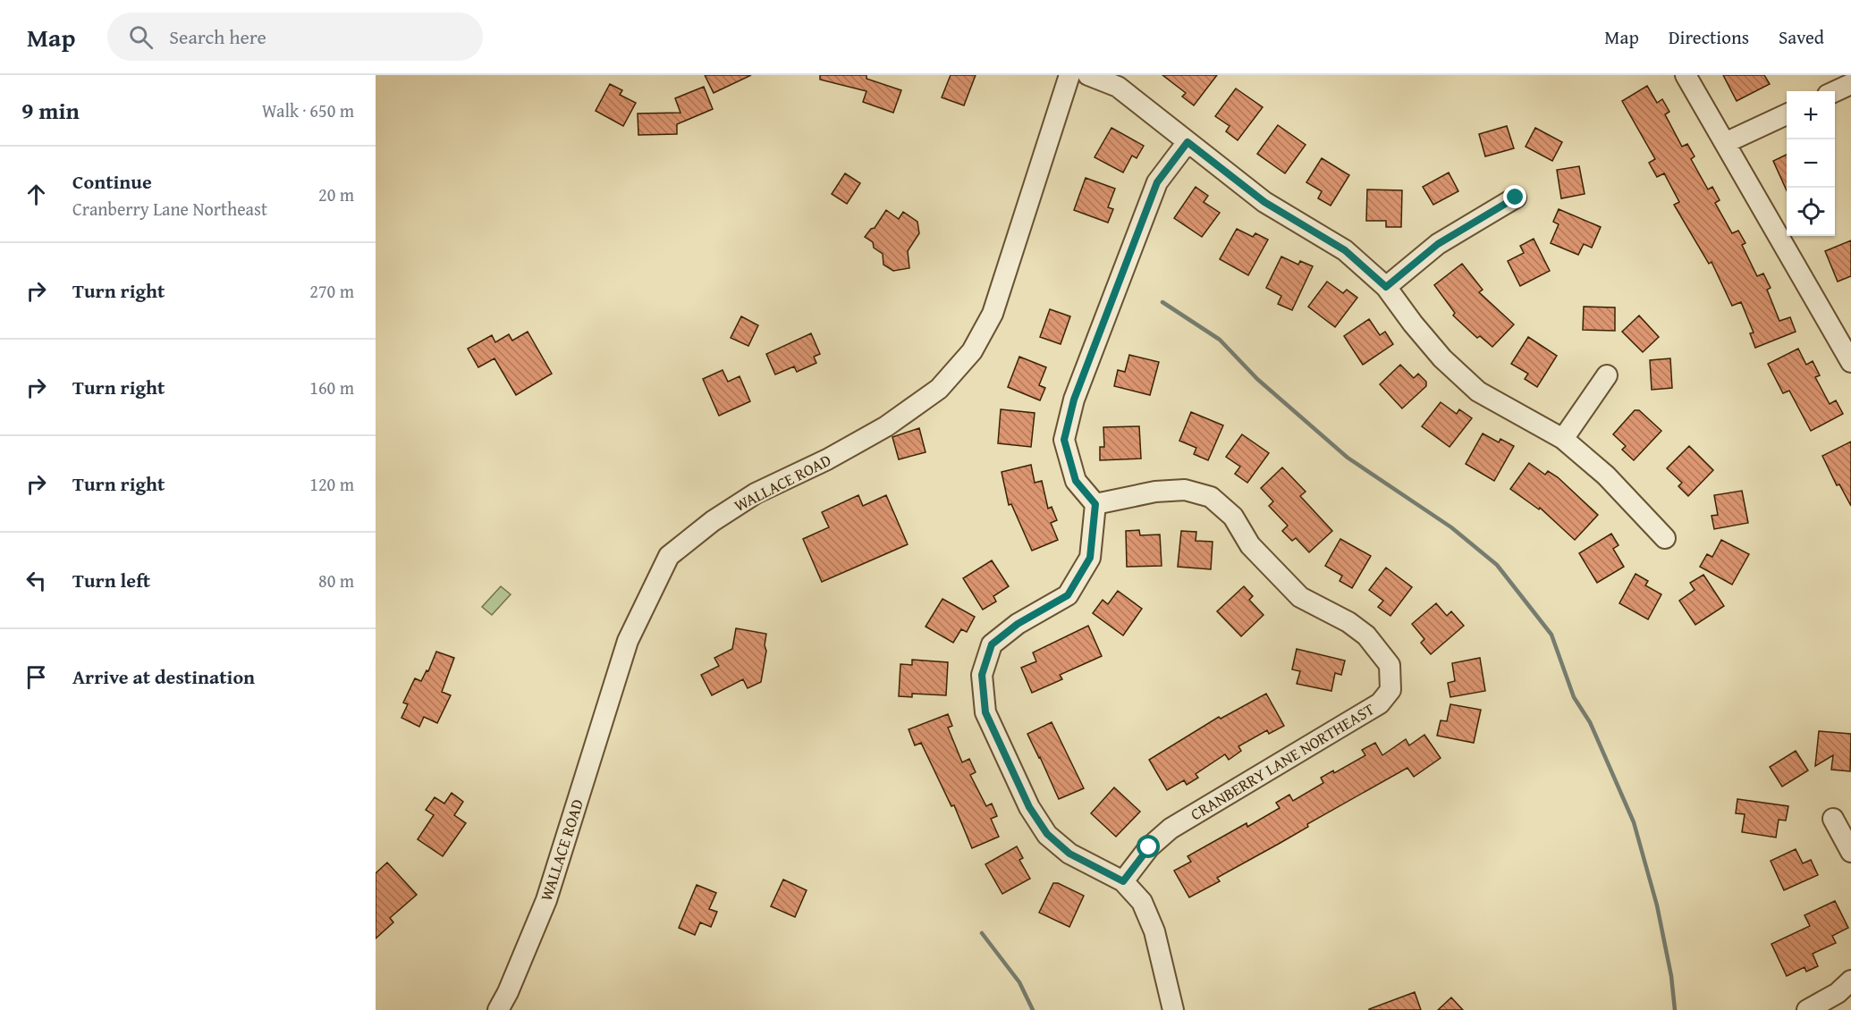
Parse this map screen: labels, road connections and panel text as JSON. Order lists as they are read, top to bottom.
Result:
{
  "streets": {
    "street": ["WALLACE ROAD", "CRANBERRY LANE NORTHEAST"]
  },
  "page": {
    "header": "Map",
    "search": "Search here",
    "nav": ["Map", "Directions", "Saved"],
    "heading": ["9 min", "Walk · 650 m"],
    "map_buttons": ["+", "−"],
    "list": [
      ["Continue", "Cranberry Lane Northeast", "20 m"],
      ["Turn right", "270 m"],
      ["Turn right", "160 m"],
      ["Turn right", "120 m"],
      ["Turn left", "80 m"],
      "Arrive at destination"
    ]
  }
}
